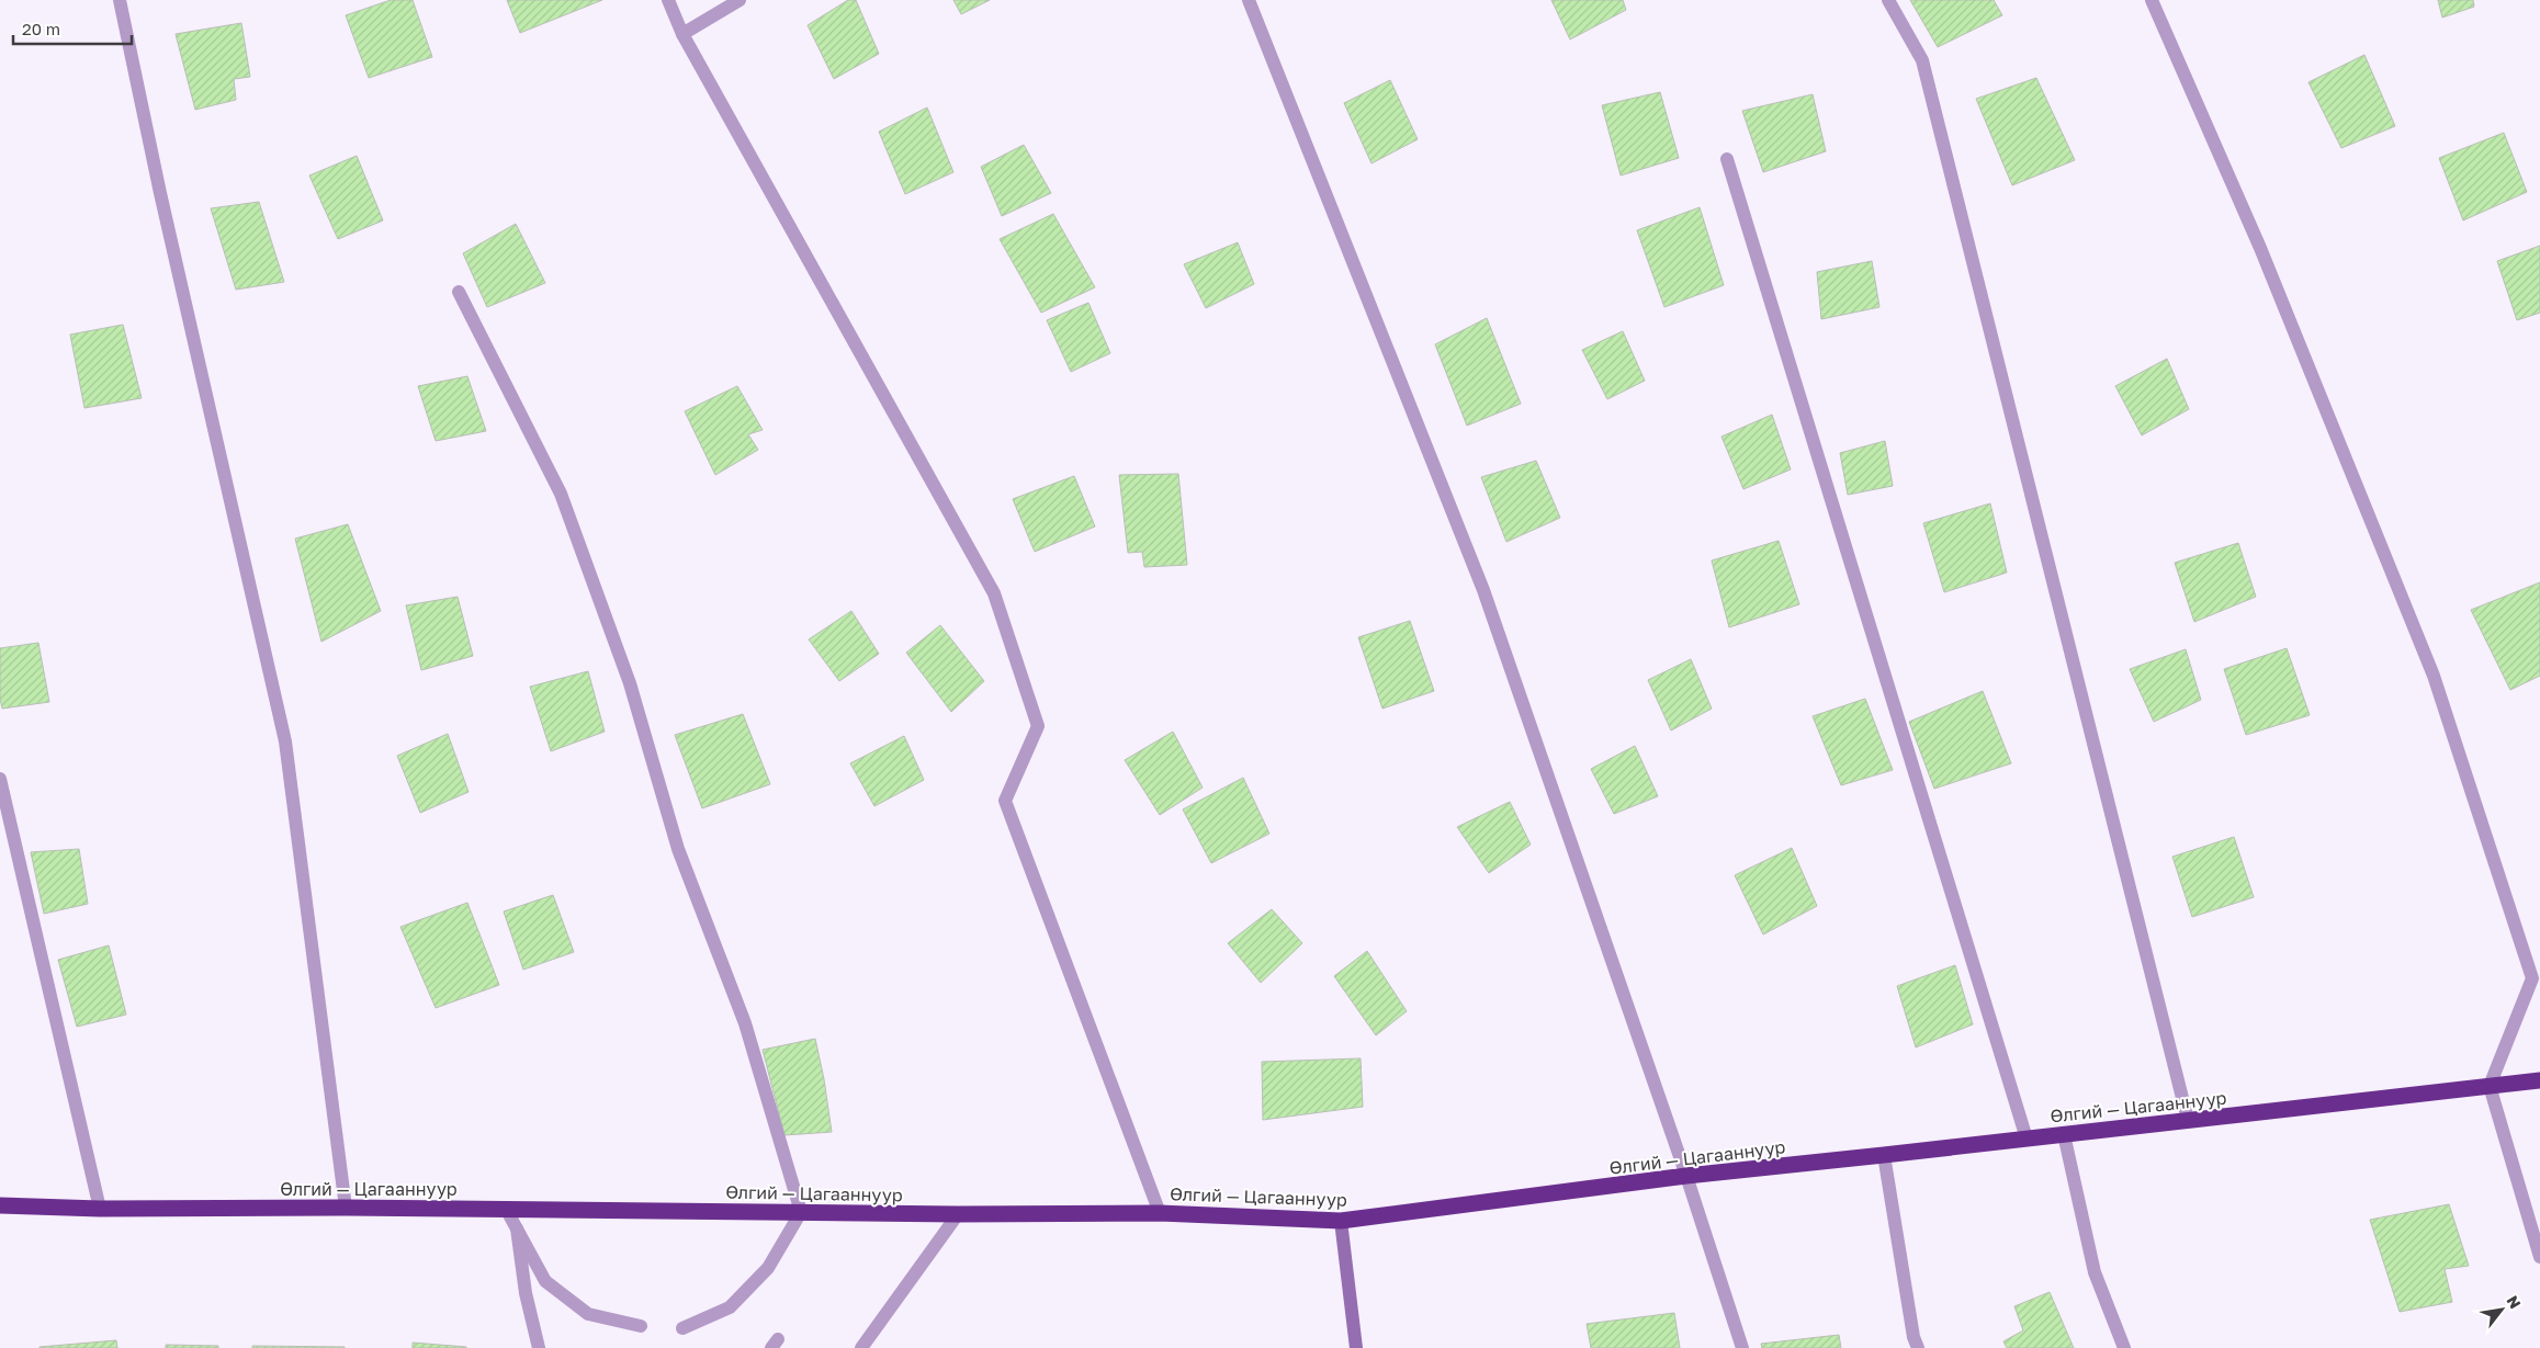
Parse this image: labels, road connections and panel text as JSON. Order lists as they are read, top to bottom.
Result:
{
  "streets": {
    "highway": ["Өлгий — Цагааннуур"]
  },
  "scale_bar": "20 m",
  "north": "top right"
}
